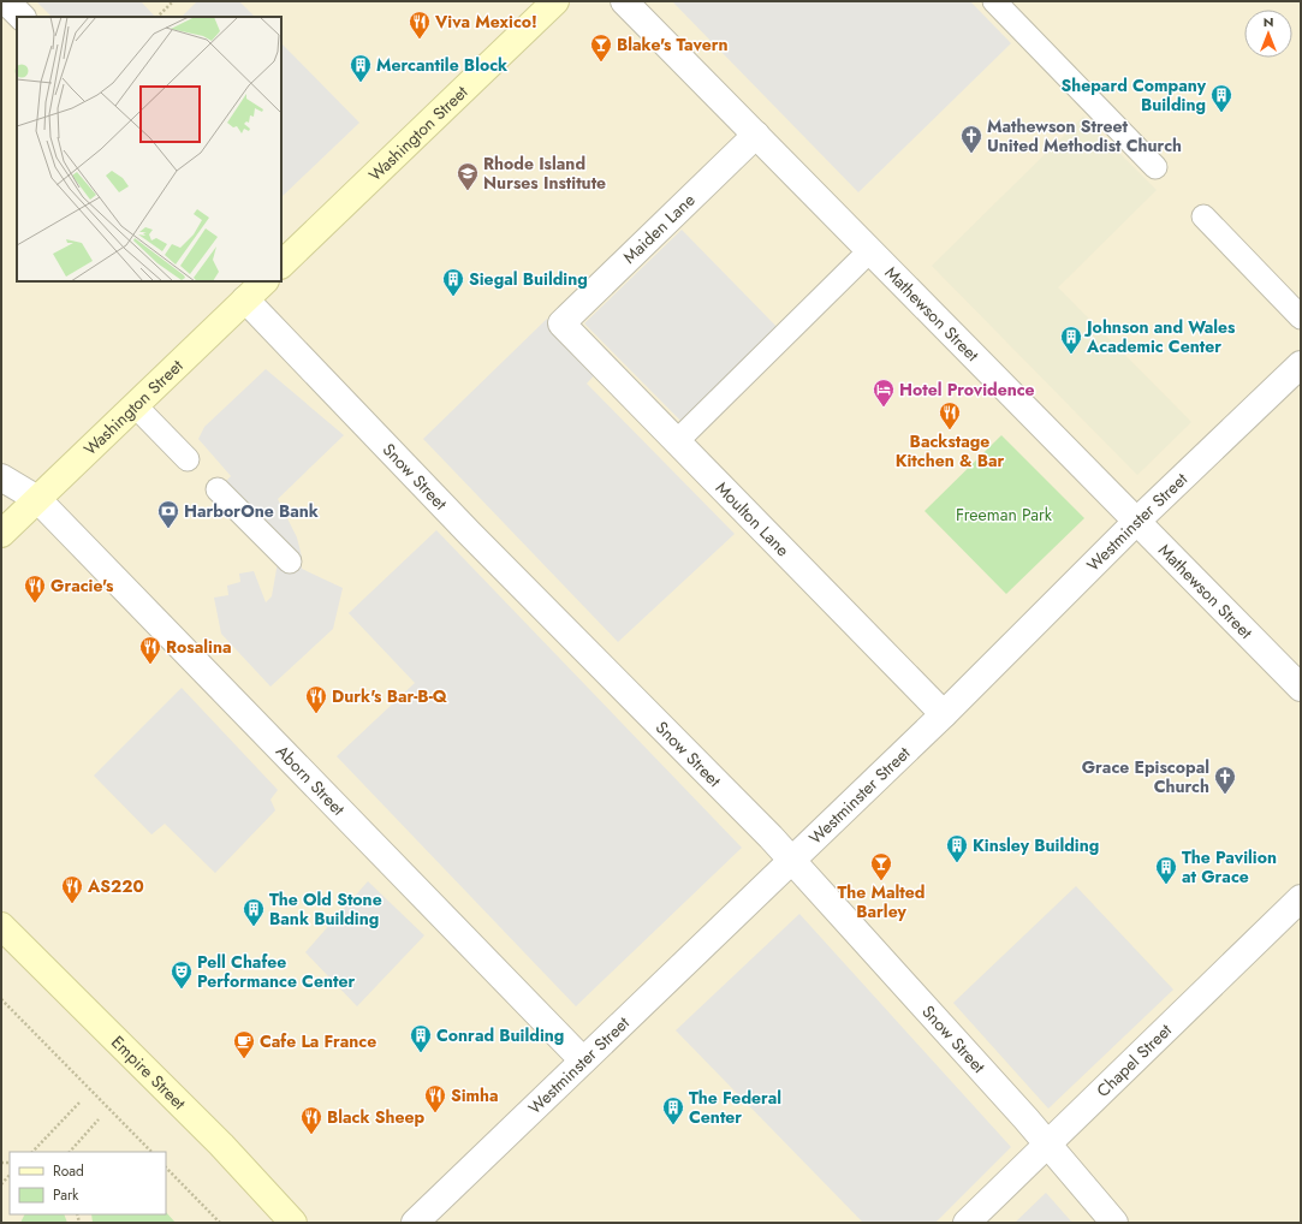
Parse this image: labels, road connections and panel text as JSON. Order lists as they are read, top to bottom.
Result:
{
  "streets": {
    "main road": ["Washington Street", "Empire Street"],
    "street": [
      "Maiden Lane",
      "Mathewson Street",
      "Snow Street",
      "Moulton Lane",
      "Westminster Street",
      "Aborn Street",
      "Chapel Street"
    ]
  },
  "crossings": [
    ["Washington Street", "Snow Street"],
    ["Washington Street", "Aborn Street"],
    ["Maiden Lane", "Mathewson Street"],
    ["Maiden Lane", "Moulton Lane"],
    ["Mathewson Street", "Westminster Street"],
    ["Snow Street", "Westminster Street"],
    ["Snow Street", "Chapel Street"],
    ["Moulton Lane", "Westminster Street"],
    ["Westminster Street", "Aborn Street"]
  ],
  "parks": ["Freeman Park"],
  "places": {
    "restaurant": [
      "Viva Mexico!",
      "Backstage Kitchen & Bar",
      "Gracie's",
      "Rosalina",
      "Durk's Bar-B-Q",
      "AS220",
      "Simha",
      "Black Sheep"
    ],
    "bar": ["Blake's Tavern", "The Malted Barley"],
    "building": [
      "Mercantile Block",
      "Shepard Company Building",
      "Siegal Building",
      "Johnson and Wales Academic Center",
      "Kinsley Building",
      "The Pavilion at Grace",
      "The Old Stone Bank Building",
      "Conrad Building",
      "The Federal Center"
    ],
    "church": ["Mathewson Street United Methodist Church", "Grace Episcopal Church"],
    "school or university": ["Rhode Island Nurses Institute"],
    "hotel": ["Hotel Providence"],
    "bank": ["HarborOne Bank"],
    "theatre": ["Pell Chafee Performance Center"],
    "cafe": ["Cafe La France"]
  },
  "legend": ["Road", "Park"],
  "north": "top"
}
